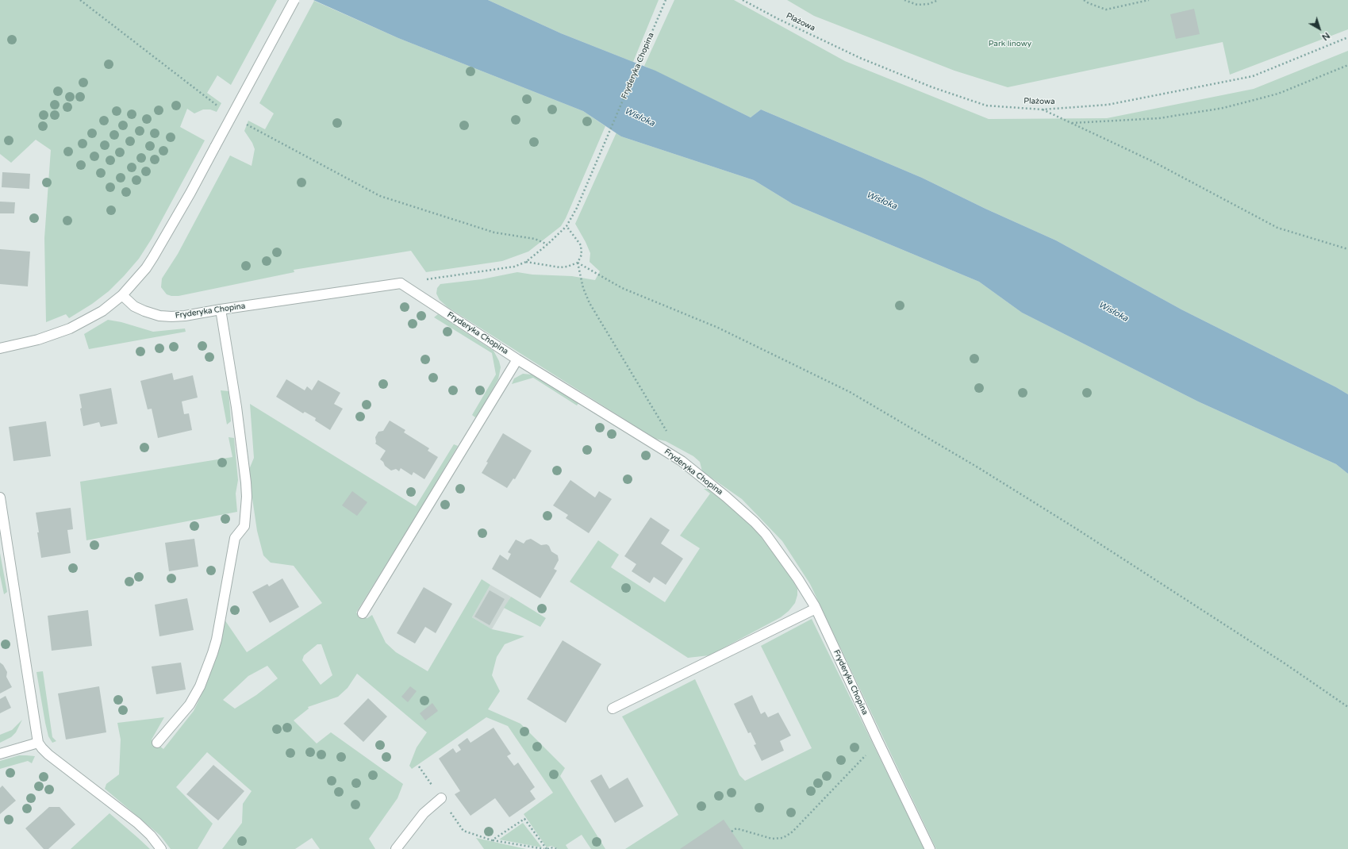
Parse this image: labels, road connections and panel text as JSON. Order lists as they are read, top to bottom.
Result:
{
  "streets": {
    "street": ["Fryderyka Chopina"],
    "path": ["Plażowa"]
  },
  "water": ["Wisłoka"],
  "parks": ["Park linowy"],
  "north": "bottom right"
}
